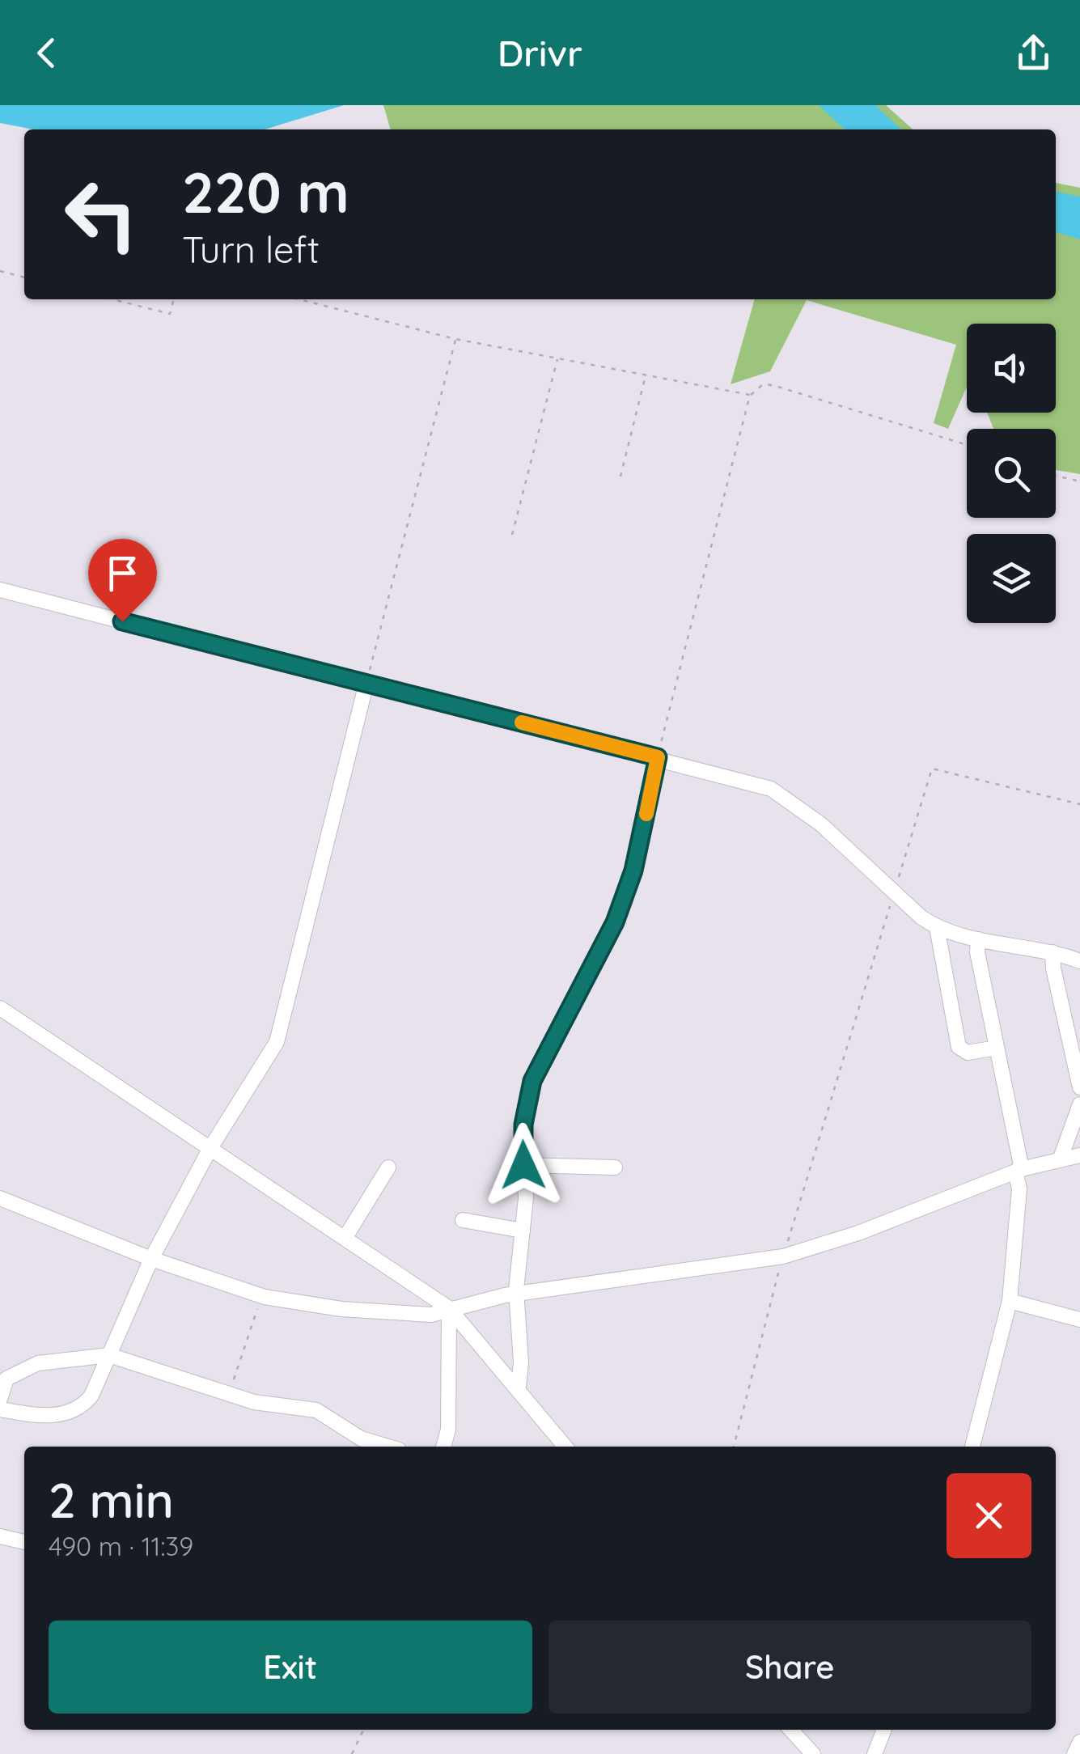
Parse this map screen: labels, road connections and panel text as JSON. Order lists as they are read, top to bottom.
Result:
{
  "page": {
    "header": "Drivr",
    "turn": ["220 m", "Turn left"],
    "heading": ["2 min", "490 m · 11:39"],
    "buttons": ["Exit", "Share"]
  }
}
